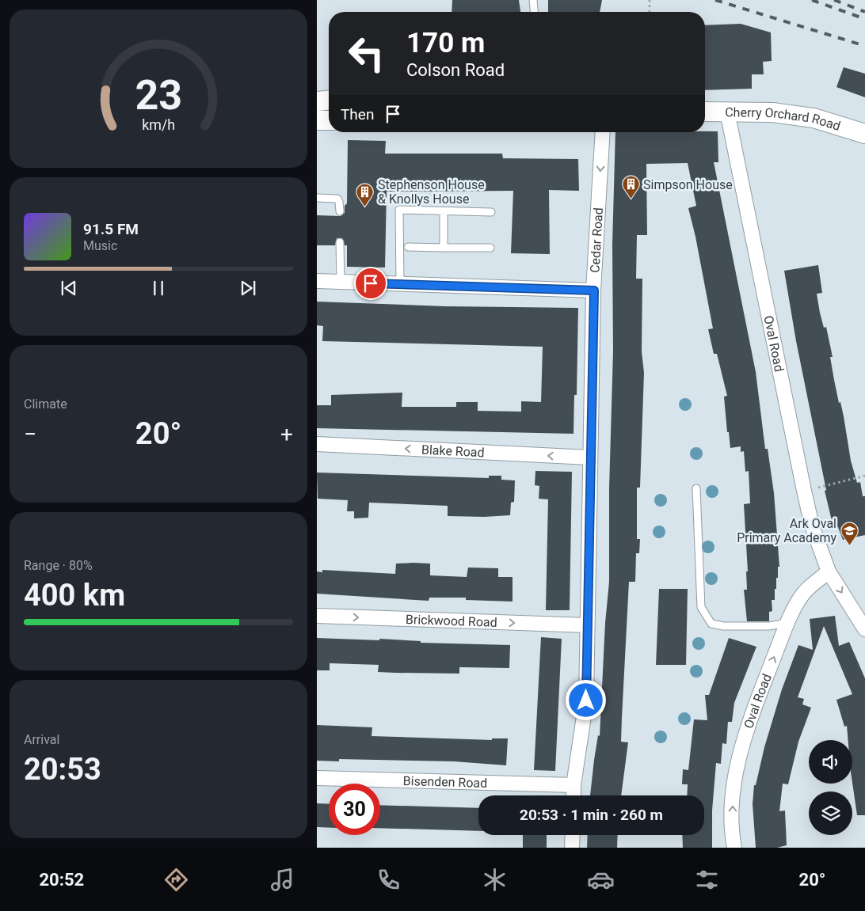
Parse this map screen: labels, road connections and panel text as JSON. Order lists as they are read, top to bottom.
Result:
{
  "streets": {
    "street": [
      "Cherry Orchard Road",
      "Cedar Road",
      "Oval Road",
      "Blake Road",
      "Brickwood Road",
      "Bisenden Road"
    ]
  },
  "crossings": [
    ["Cherry Orchard Road", "Oval Road"],
    ["Cedar Road", "Blake Road"],
    ["Cedar Road", "Brickwood Road"],
    ["Cedar Road", "Bisenden Road"]
  ],
  "one_way": ["Blake Road", "Brickwood Road"],
  "places": {
    "building": ["Simpson House", "Stephenson House & Knollys House"],
    "school or university": ["Ark Oval Primary Academy"]
  },
  "page": {
    "turn": ["170 m", "Colson Road"],
    "then": "Then",
    "song": ["91.5 FM", "Music"],
    "tile": [
      "Climate",
      ["Range · 80%", "400 km"],
      ["Arrival", "20:53"]
    ],
    "heat": ["−", "20°", "+"],
    "limit": "30",
    "trip": "20:53 · 1 min · 260 m",
    "tabs": ["20:52", "20°"],
    "gauge": ["23", "km/h"]
  }
}
